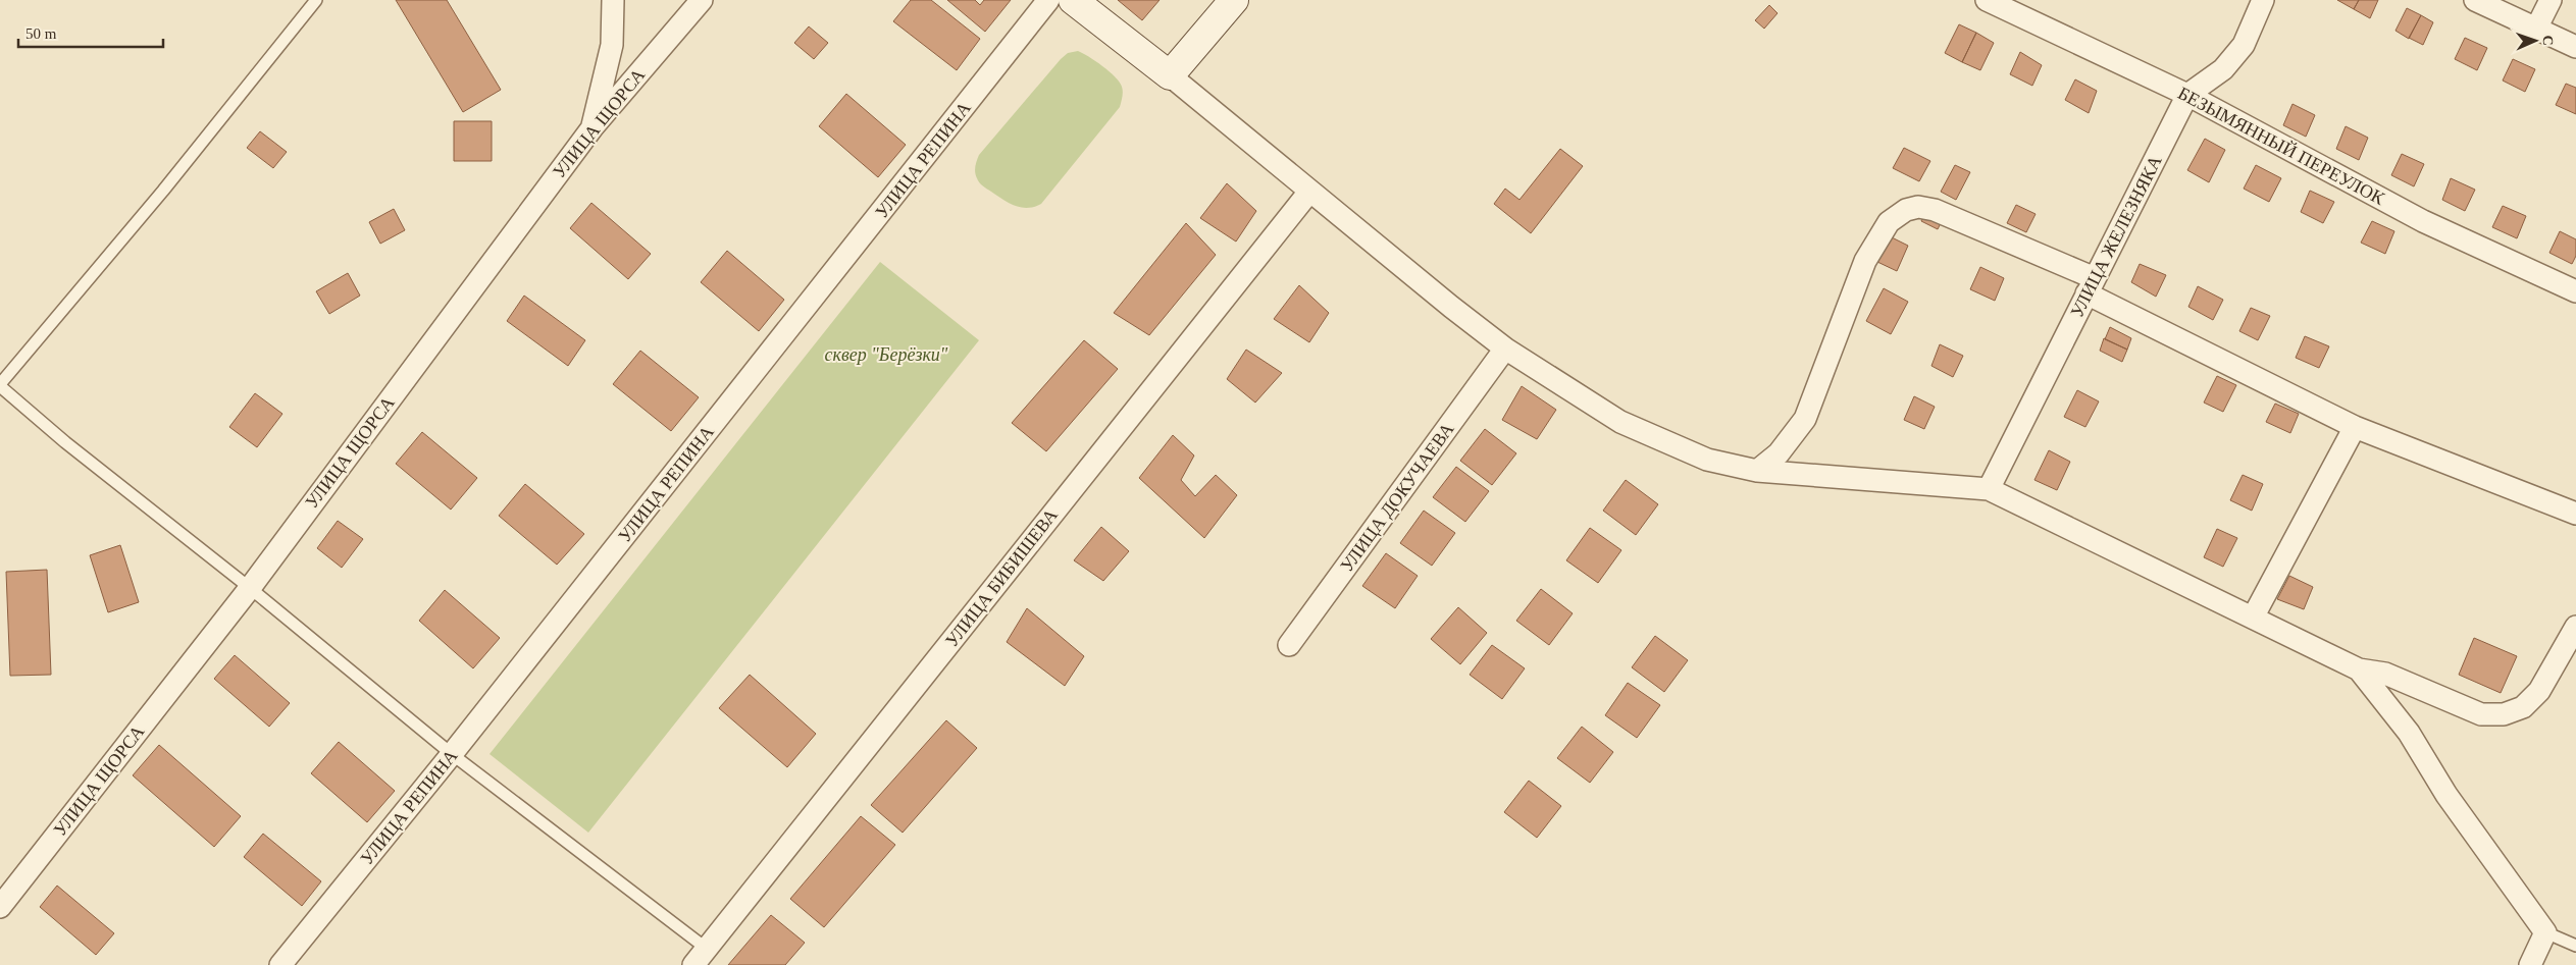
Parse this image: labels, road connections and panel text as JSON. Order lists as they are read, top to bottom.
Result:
{
  "streets": {
    "street": [
      "УЛИЦА ЩОРСА",
      "БЕЗЫМЯННЫЙ ПЕРЕУЛОК",
      "УЛИЦА РЕПИНА",
      "УЛИЦА ЖЕЛЕЗНЯКА",
      "УЛИЦА ДОКУЧАЕВА",
      "УЛИЦА БИБИШЕВА"
    ]
  },
  "crossings": [
    ["БЕЗЫМЯННЫЙ ПЕРЕУЛОК", "УЛИЦА ЖЕЛЕЗНЯКА"]
  ],
  "parks": ["сквер \"Берёзки\""],
  "scale_bar": "50 m",
  "north": "right"
}
